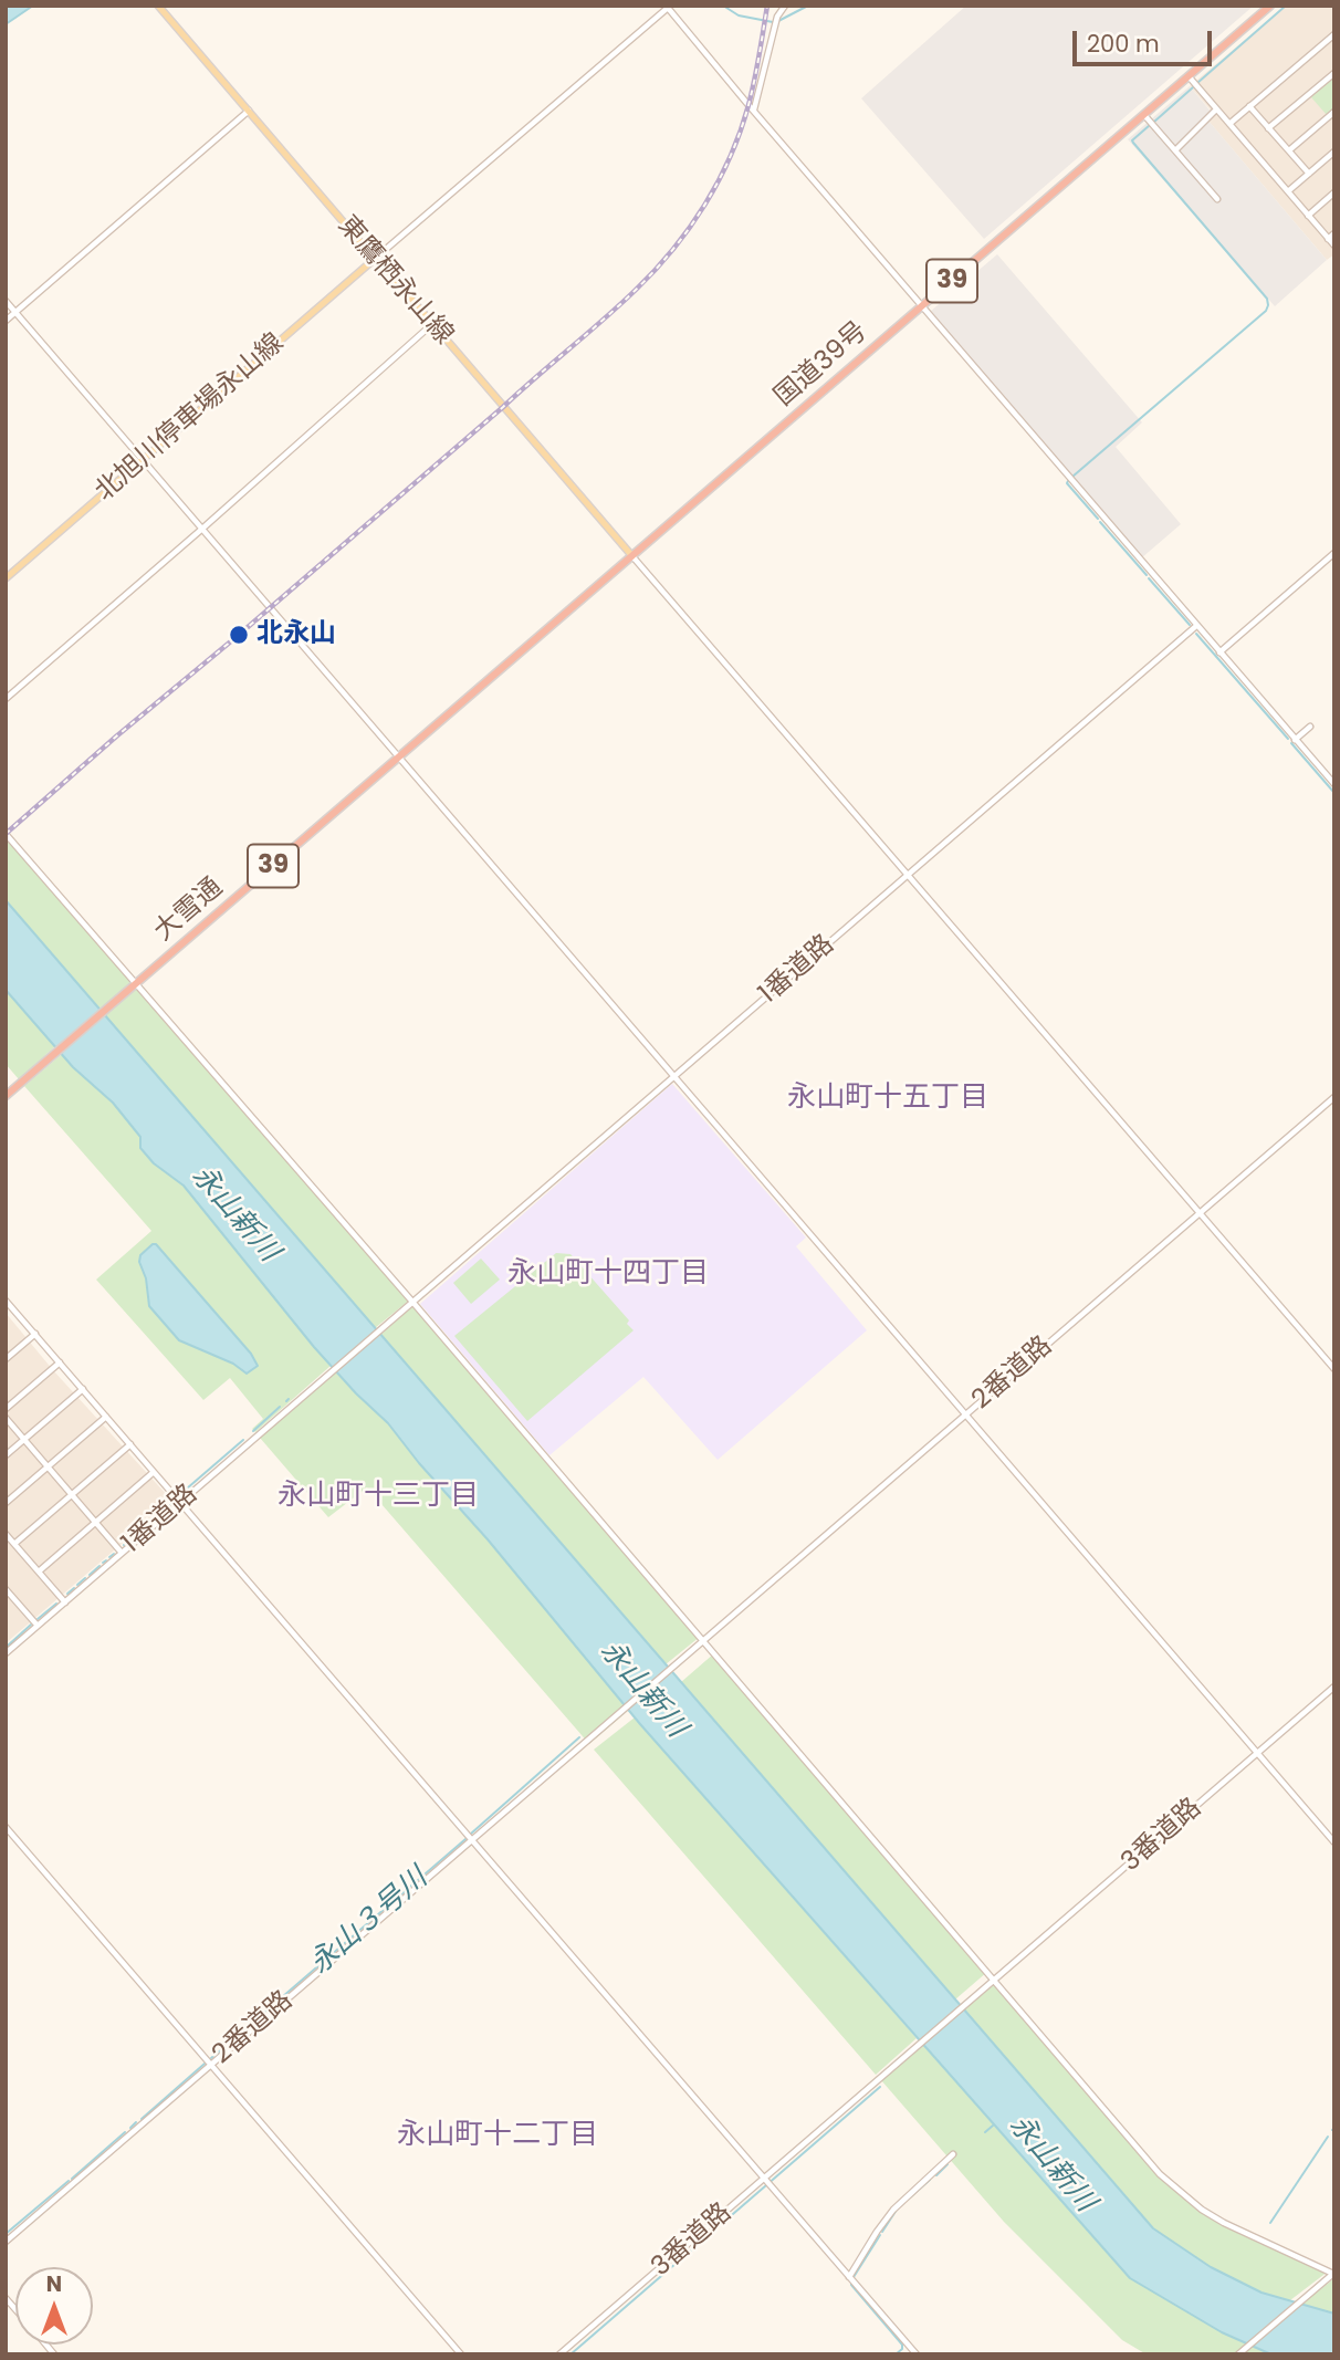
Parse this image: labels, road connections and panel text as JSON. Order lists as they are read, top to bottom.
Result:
{
  "streets": {
    "highway": ["39", "国道39号", "大雪通"],
    "main road": ["東鷹栖永山線", "北旭川停車場永山線"],
    "street": ["1番道路", "2番道路", "3番道路"]
  },
  "crossings": [
    ["東鷹栖永山線", "国道39号"],
    ["東鷹栖永山線", "北旭川停車場永山線"],
    ["国道39号", "大雪通"]
  ],
  "districts": [
    "永山町十五丁目",
    "永山町十四丁目",
    "永山町十三丁目",
    "永山町十二丁目"
  ],
  "water": ["永山新川", "永山３号川"],
  "places": ["北永山"],
  "scale_bar": "200 m",
  "north": "top"
}
